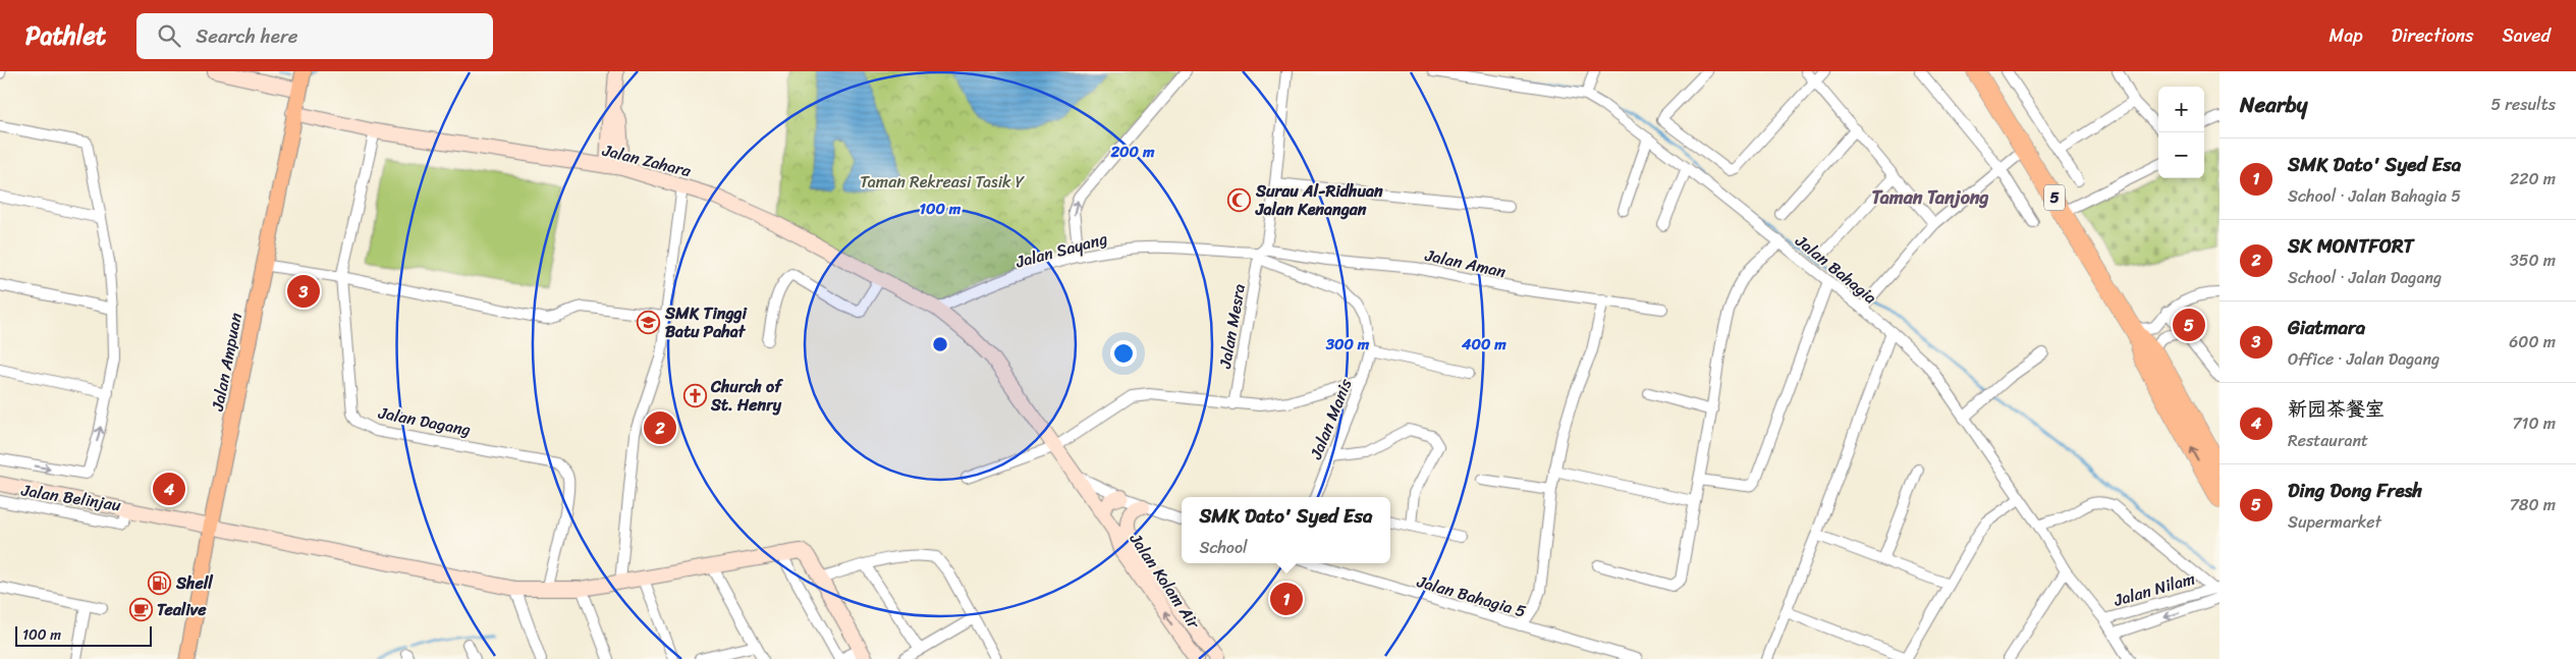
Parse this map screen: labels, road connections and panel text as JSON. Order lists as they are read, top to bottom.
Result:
{
  "streets": {
    "highway": ["5"],
    "main road": ["Jalan Ampuan"],
    "street": [
      "Jalan Zahara",
      "Jalan Sayang",
      "Jalan Aman",
      "Jalan Bahagia",
      "Jalan Mesra",
      "Jalan Manis",
      "Jalan Dagang",
      "Jalan Belinjau",
      "Jalan Kolam Air",
      "Jalan Nilam",
      "Jalan Bahagia 5"
    ]
  },
  "crossings": [
    ["Jalan Zahara", "Jalan Sayang"],
    ["Jalan Zahara", "Jalan Ampuan"],
    ["Jalan Zahara", "Jalan Dagang"],
    ["Jalan Zahara", "Jalan Kolam Air"],
    ["Jalan Sayang", "Jalan Aman"],
    ["Jalan Sayang", "Jalan Mesra"],
    ["Jalan Sayang", "Jalan Manis"],
    ["Jalan Aman", "Jalan Mesra"],
    ["Jalan Aman", "Jalan Manis"],
    ["Jalan Bahagia", "Jalan Nilam"],
    ["Jalan Mesra", "Jalan Manis"]
  ],
  "districts": ["Taman Tanjong"],
  "parks": ["Taman Rekreasi Tasik Y"],
  "places": {
    "mosque": ["Surau Al-Ridhuan Jalan Kenangan"],
    "school or university": ["SMK Tinggi Batu Pahat"],
    "church": ["Church of St. Henry"],
    "fuel station": ["Shell"],
    "cafe": ["Tealive"]
  },
  "scale_bar": "100 m",
  "page": {
    "header": "Pathlet",
    "search": "Search here",
    "nav": ["Map", "Directions", "Saved"],
    "heading": ["Nearby", "5 results"],
    "map_buttons": ["+", "−"],
    "list": [
      {
        "mark": "1",
        "name": "SMK Dato' Syed Esa",
        "note": "School · Jalan Bahagia 5",
        "value": "220 m"
      },
      {
        "mark": "2",
        "name": "SK MONTFORT",
        "note": "School · Jalan Dagang",
        "value": "350 m"
      },
      {
        "mark": "3",
        "name": "Giatmara",
        "note": "Office · Jalan Dagang",
        "value": "600 m"
      },
      {
        "mark": "4",
        "name": "新园茶餐室",
        "note": "Restaurant",
        "value": "710 m"
      },
      {
        "mark": "5",
        "name": "Ding Dong Fresh",
        "note": "Supermarket",
        "value": "780 m"
      }
    ],
    "pins": [
      "3",
      "5",
      "2",
      "4",
      "1"
    ],
    "popup": ["SMK Dato' Syed Esa", "School"],
    "scale": "100 m"
  },
  "rings": [
    "200 m",
    "100 m",
    "300 m",
    "400 m"
  ]
}
